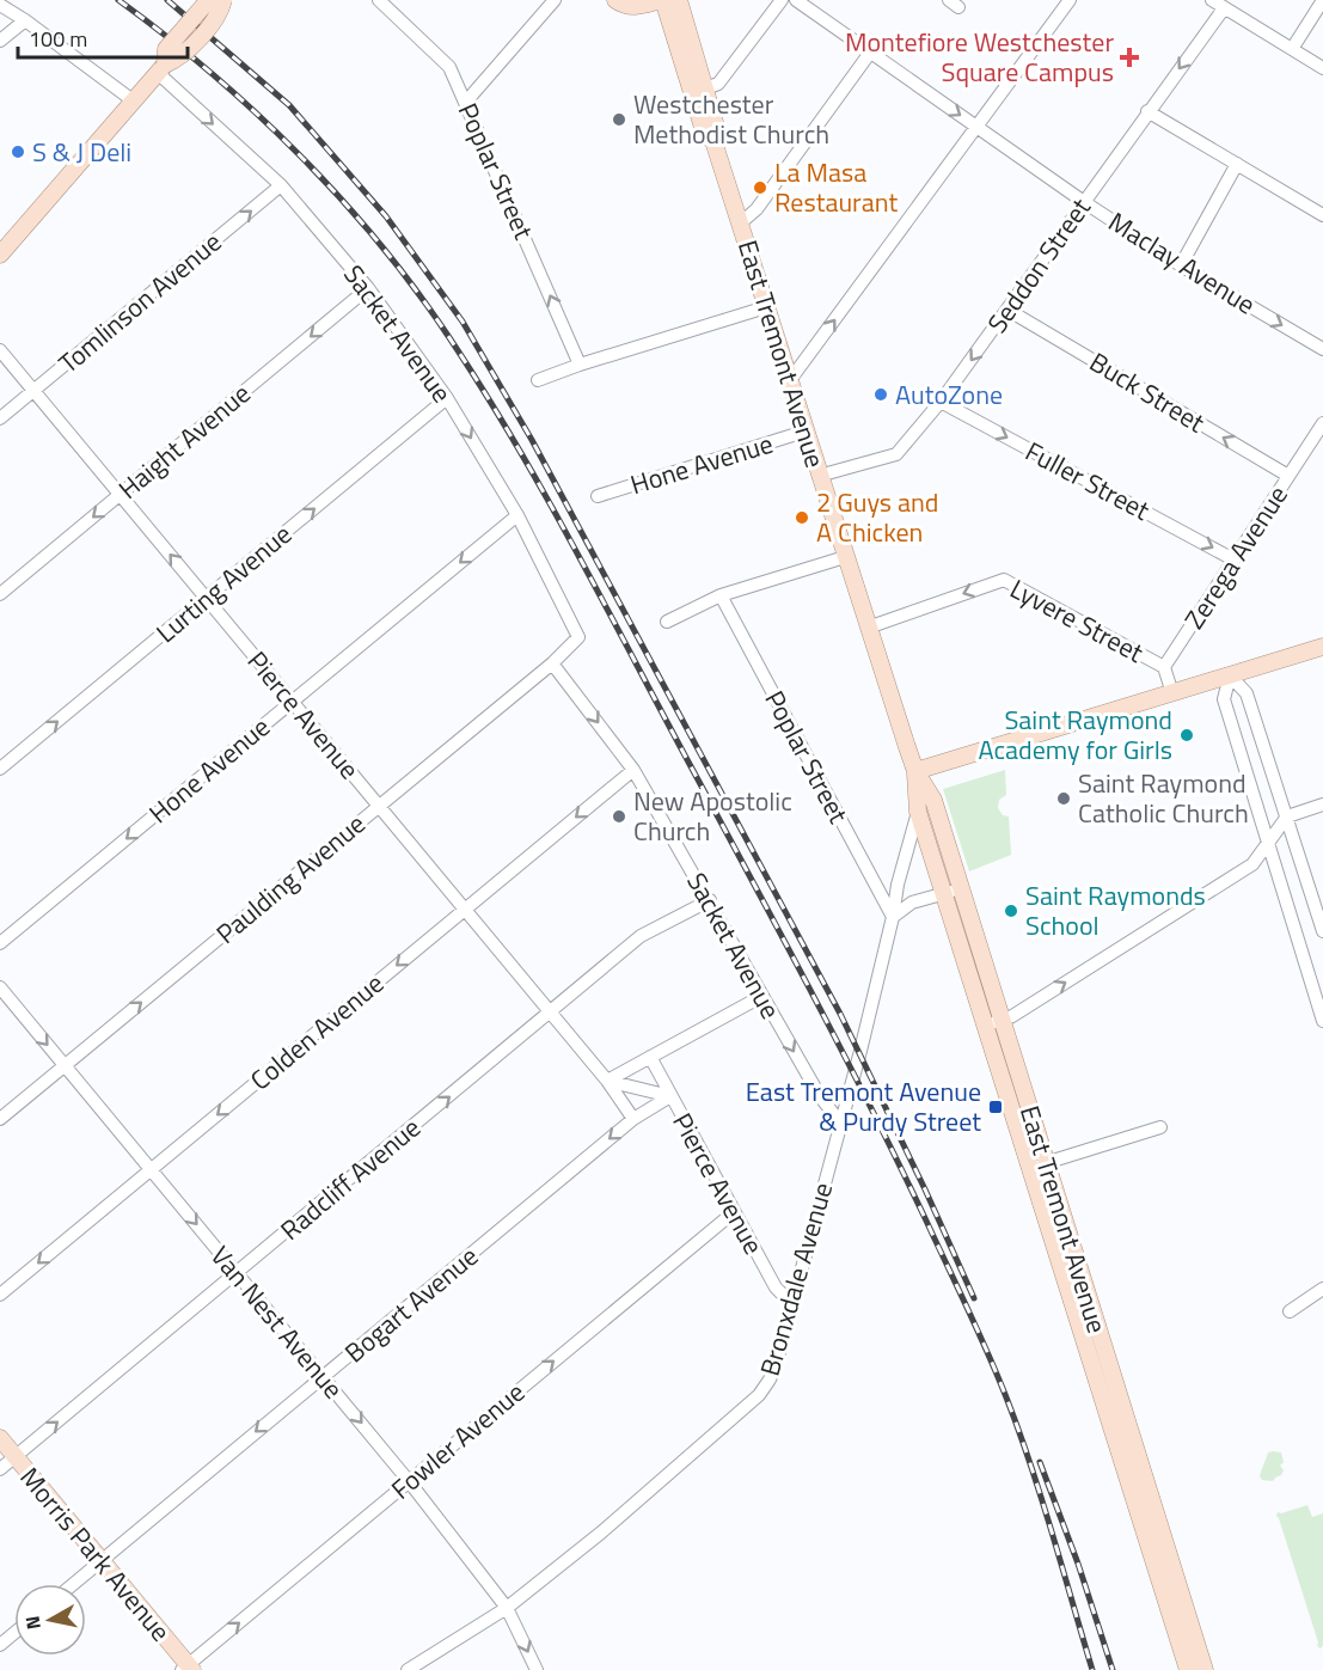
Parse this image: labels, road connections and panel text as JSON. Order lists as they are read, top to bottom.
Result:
{
  "streets": {
    "main road": ["East Tremont Avenue", "Morris Park Avenue"],
    "street": [
      "Poplar Street",
      "Maclay Avenue",
      "Seddon Street",
      "Tomlinson Avenue",
      "Sacket Avenue",
      "Buck Street",
      "Haight Avenue",
      "Hone Avenue",
      "Fuller Street",
      "Zerega Avenue",
      "Lurting Avenue",
      "Lyvere Street",
      "Pierce Avenue",
      "Paulding Avenue",
      "Colden Avenue",
      "Radcliff Avenue",
      "Bronxdale Avenue",
      "Bogart Avenue",
      "Van Nest Avenue",
      "Fowler Avenue"
    ]
  },
  "crossings": [
    ["Poplar Street", "Bronxdale Avenue"],
    ["Maclay Avenue", "Seddon Street"],
    ["Seddon Street", "East Tremont Avenue"],
    ["Seddon Street", "Buck Street"],
    ["Seddon Street", "Fuller Street"],
    ["Tomlinson Avenue", "Sacket Avenue"],
    ["Tomlinson Avenue", "Pierce Avenue"],
    ["Sacket Avenue", "Haight Avenue"],
    ["Sacket Avenue", "Hone Avenue"],
    ["Sacket Avenue", "Lurting Avenue"],
    ["Sacket Avenue", "Paulding Avenue"],
    ["Sacket Avenue", "Colden Avenue"],
    ["Sacket Avenue", "Radcliff Avenue"],
    ["Sacket Avenue", "Bronxdale Avenue"],
    ["East Tremont Avenue", "Hone Avenue"],
    ["East Tremont Avenue", "Lyvere Street"],
    ["East Tremont Avenue", "Bronxdale Avenue"],
    ["Buck Street", "Zerega Avenue"],
    ["Haight Avenue", "Pierce Avenue"],
    ["Hone Avenue", "Pierce Avenue"],
    ["Fuller Street", "Zerega Avenue"],
    ["Zerega Avenue", "Lyvere Street"],
    ["Lurting Avenue", "Pierce Avenue"],
    ["Pierce Avenue", "Paulding Avenue"],
    ["Pierce Avenue", "Colden Avenue"],
    ["Pierce Avenue", "Radcliff Avenue"],
    ["Pierce Avenue", "Bronxdale Avenue"],
    ["Pierce Avenue", "Bogart Avenue"],
    ["Pierce Avenue", "Fowler Avenue"],
    ["Paulding Avenue", "Van Nest Avenue"],
    ["Colden Avenue", "Van Nest Avenue"],
    ["Radcliff Avenue", "Van Nest Avenue"],
    ["Radcliff Avenue", "Morris Park Avenue"],
    ["Bronxdale Avenue", "Van Nest Avenue"],
    ["Bogart Avenue", "Van Nest Avenue"],
    ["Bogart Avenue", "Morris Park Avenue"],
    ["Van Nest Avenue", "Fowler Avenue"],
    ["Fowler Avenue", "Morris Park Avenue"]
  ],
  "one_way": [
    "Poplar Street",
    "Maclay Avenue",
    "Seddon Street",
    "Tomlinson Avenue",
    "Sacket Avenue",
    "Buck Street",
    "Haight Avenue",
    "Hone Avenue",
    "Fuller Street",
    "Lurting Avenue",
    "Lyvere Street",
    "Paulding Avenue",
    "Colden Avenue",
    "Radcliff Avenue",
    "Bogart Avenue",
    "Van Nest Avenue",
    "Fowler Avenue"
  ],
  "places": {
    "health": ["Montefiore Westchester Square Campus"],
    "other": [
      "Westchester Methodist Church",
      "S & J Deli",
      "La Masa Restaurant",
      "AutoZone",
      "2 Guys and A Chicken",
      "Saint Raymond Academy for Girls",
      "Saint Raymond Catholic Church",
      "New Apostolic Church",
      "Saint Raymonds School"
    ],
    "transit": ["East Tremont Avenue & Purdy Street"]
  },
  "scale_bar": "100 m",
  "north": "left"
}
